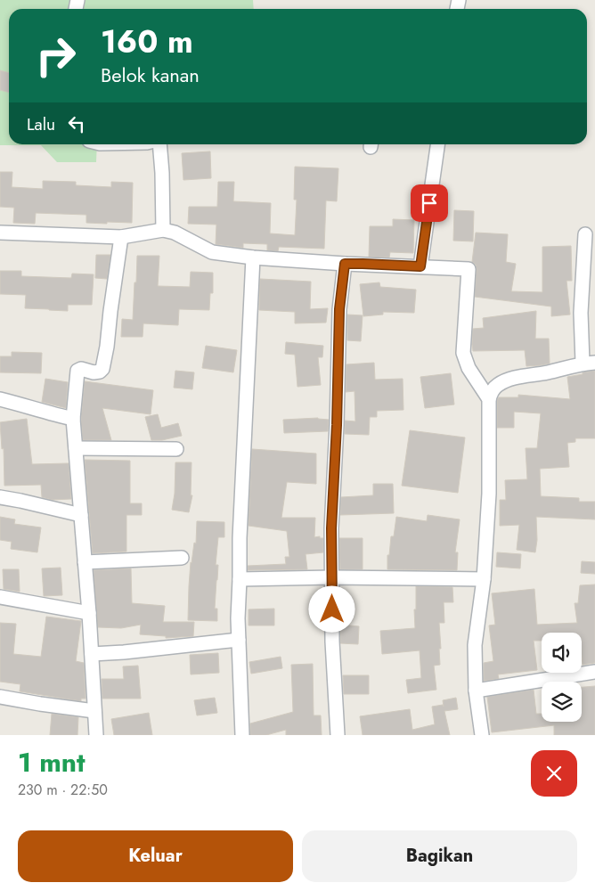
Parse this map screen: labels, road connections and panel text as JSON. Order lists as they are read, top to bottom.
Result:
{
  "page": {
    "turn": ["160 m", "Belok kanan"],
    "then": "Lalu",
    "heading": ["1 mnt", "230 m · 22:50"],
    "buttons": ["Keluar", "Bagikan"]
  }
}
